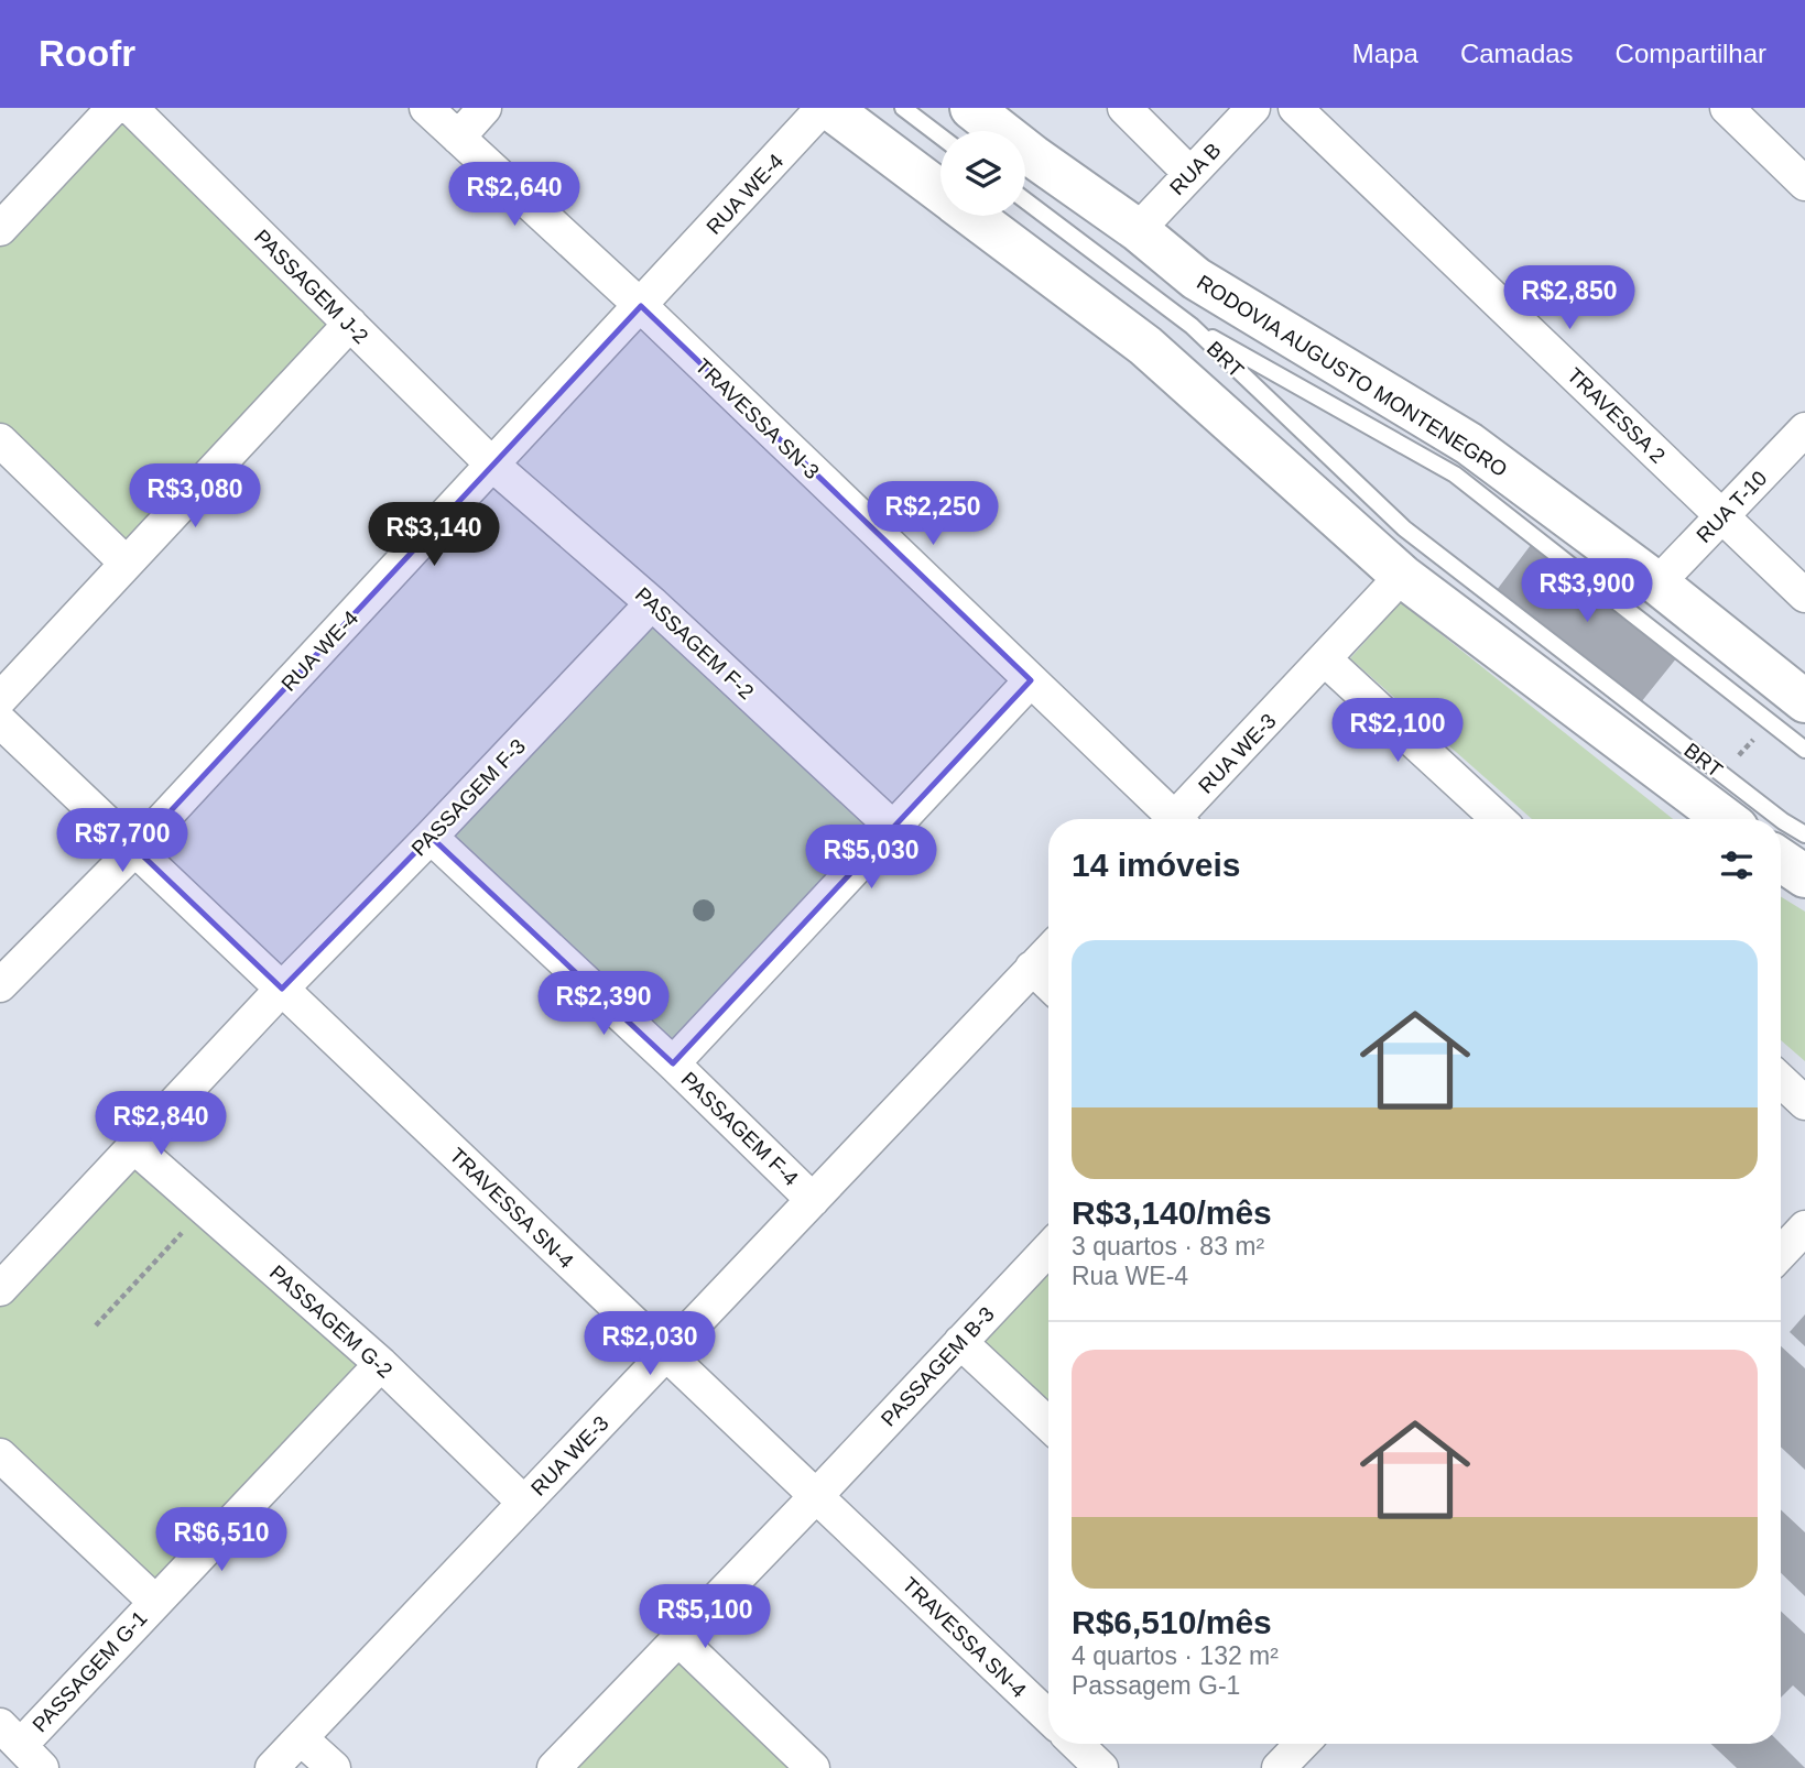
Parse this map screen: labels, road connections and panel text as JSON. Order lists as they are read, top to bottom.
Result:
{
  "streets": {
    "main road": ["RODOVIA AUGUSTO MONTENEGRO"],
    "street": [
      "RUA B",
      "RUA WE-4",
      "PASSAGEM J-2",
      "TRAVESSA 2",
      "TRAVESSA SN-3",
      "RUA T-10",
      "PASSAGEM F-2",
      "RUA WE-3",
      "PASSAGEM F-3",
      "PASSAGEM F-4",
      "TRAVESSA SN-4",
      "PASSAGEM G-2",
      "PASSAGEM B-3",
      "PASSAGEM G-1"
    ],
    "lane": ["BRT"]
  },
  "crossings": [
    ["RUA B", "RODOVIA AUGUSTO MONTENEGRO"],
    ["RUA WE-4", "PASSAGEM J-2"],
    ["RUA WE-4", "TRAVESSA SN-3"],
    ["RUA WE-4", "PASSAGEM F-2"],
    ["RUA WE-4", "TRAVESSA SN-4"],
    ["PASSAGEM J-2", "PASSAGEM F-2"],
    ["RODOVIA AUGUSTO MONTENEGRO", "RUA T-10"],
    ["TRAVESSA 2", "RUA T-10"],
    ["PASSAGEM F-2", "PASSAGEM F-3"],
    ["RUA WE-3", "PASSAGEM F-4"],
    ["RUA WE-3", "TRAVESSA SN-4"],
    ["RUA WE-3", "PASSAGEM G-2"],
    ["PASSAGEM F-3", "PASSAGEM F-4"],
    ["PASSAGEM F-3", "TRAVESSA SN-4"],
    ["PASSAGEM F-3", "PASSAGEM G-2"],
    ["TRAVESSA SN-4", "PASSAGEM B-3"],
    ["PASSAGEM G-2", "PASSAGEM G-1"]
  ],
  "page": {
    "header": "Roofr",
    "nav": ["Mapa", "Camadas", "Compartilhar"],
    "price": [
      "R$2,640",
      "R$2,850",
      "R$3,080",
      "R$2,250",
      "R$3,140",
      "R$3,900",
      "R$2,100",
      "R$7,700",
      "R$5,030",
      "R$2,390",
      "R$2,840",
      "R$2,030",
      "R$6,510",
      "R$5,100"
    ],
    "heading": "14 imóveis",
    "list": [
      {
        "name": "R$3,140/mês",
        "note": "3 quartos · 83 m² · Rua WE-4"
      },
      {
        "name": "R$6,510/mês",
        "note": "4 quartos · 132 m² · Passagem G-1"
      }
    ]
  }
}
